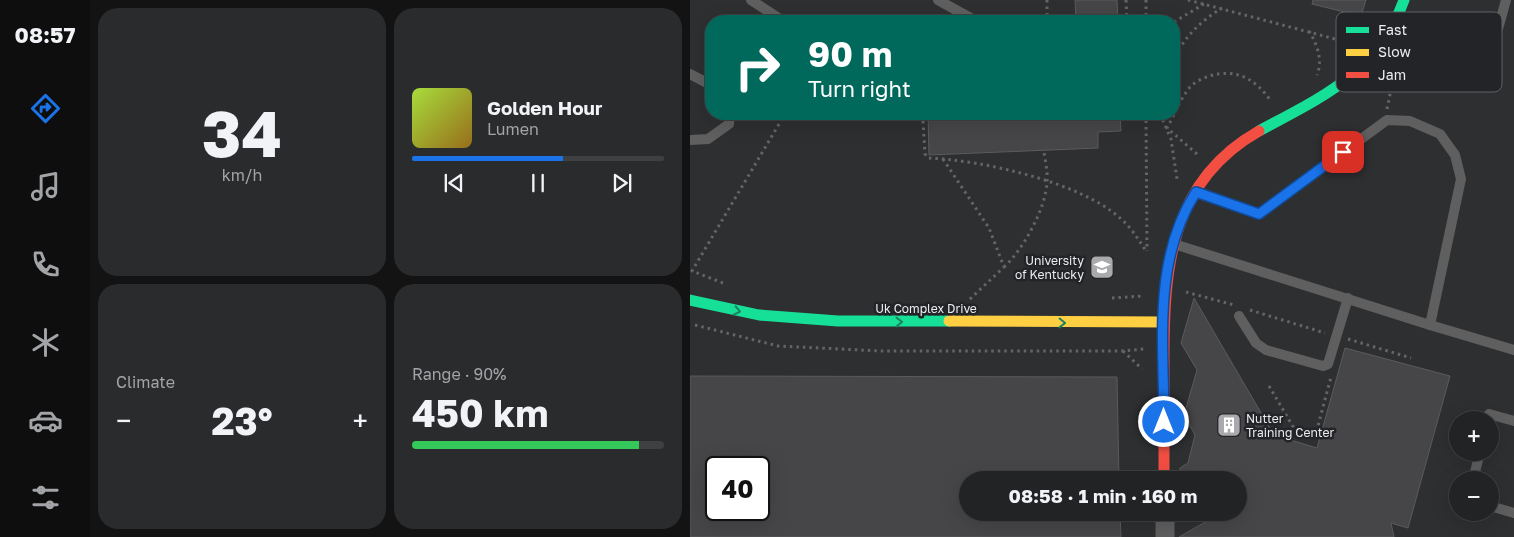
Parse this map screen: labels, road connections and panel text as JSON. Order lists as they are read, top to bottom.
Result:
{
  "streets": {
    "street": ["Uk Complex Drive"]
  },
  "one_way": ["Uk Complex Drive"],
  "places": {
    "school or university": ["University of Kentucky"],
    "building": ["Nutter Training Center"]
  },
  "legend": ["Fast", "Slow", "Jam"],
  "page": {
    "tabs": "08:57",
    "tile": [
      ["34", "km/h"],
      "Climate",
      ["Range · 90%", "450 km"]
    ],
    "turn": ["90 m", "Turn right"],
    "song": ["Golden Hour", "Lumen"],
    "heat": ["−", "23°", "+"],
    "map_buttons": ["+", "−"],
    "limit": "40",
    "trip": "08:58 · 1 min · 160 m"
  }
}
